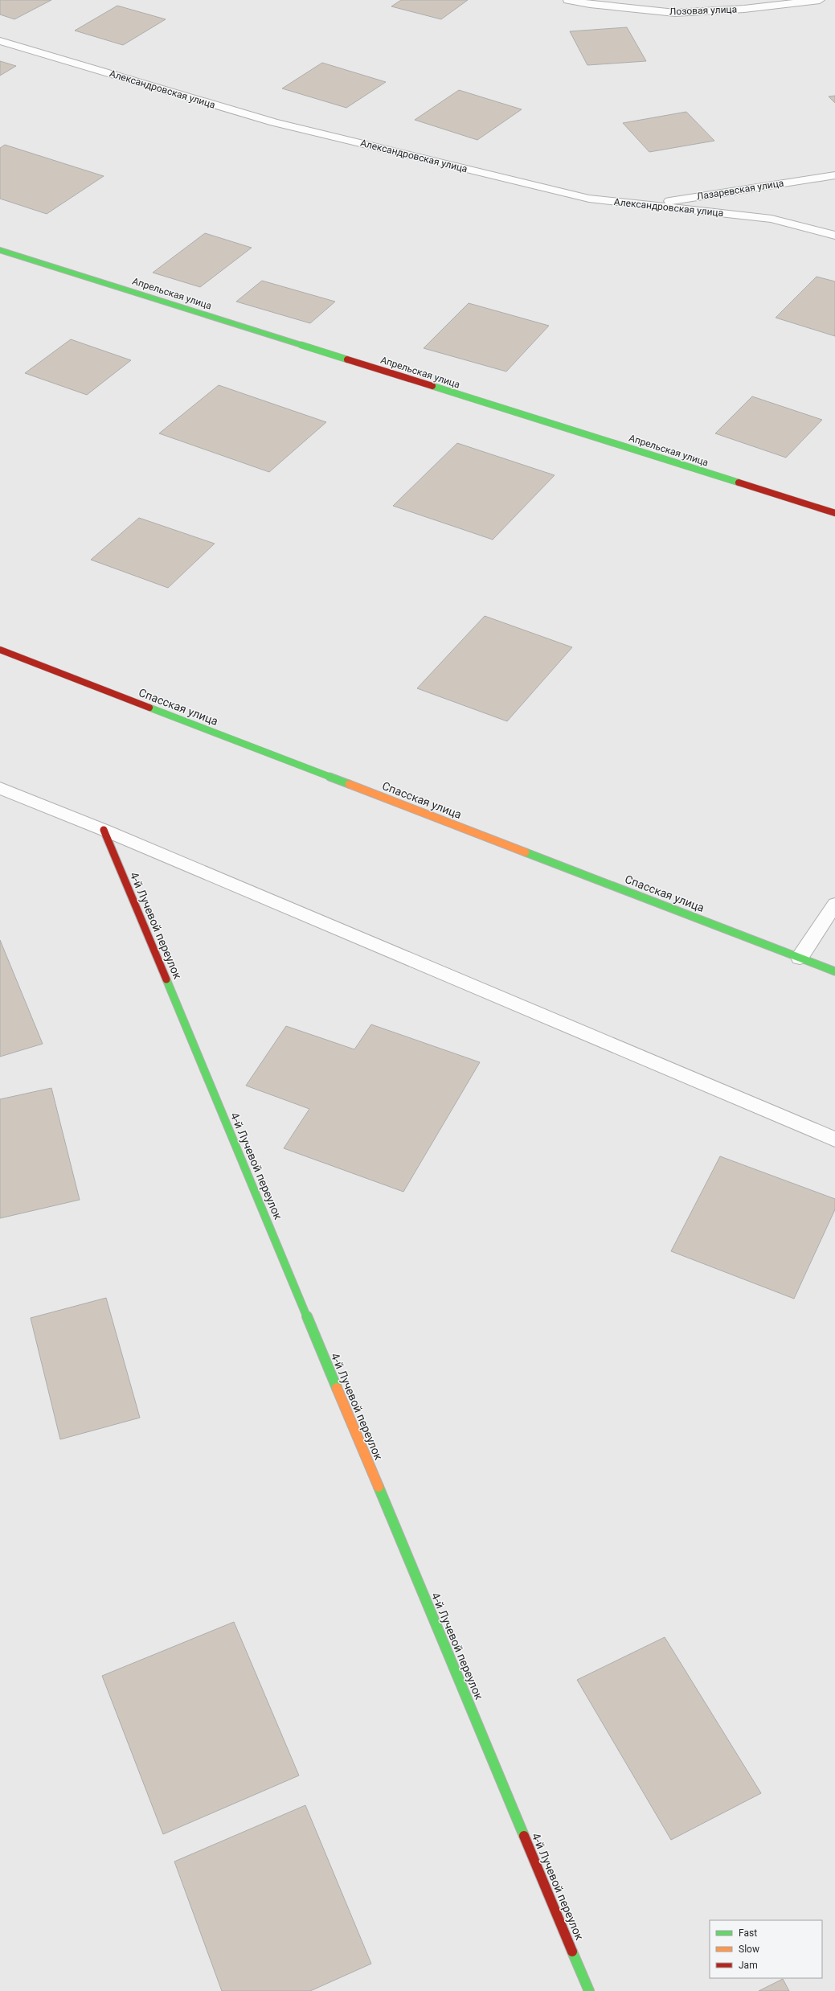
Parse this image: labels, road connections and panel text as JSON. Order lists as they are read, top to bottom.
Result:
{
  "streets": {
    "street": [
      "Лозовая улица",
      "Александровская улица",
      "Лазаревская улица",
      "Апрельская улица",
      "Спасская улица",
      "4-й Лучевой переулок"
    ]
  },
  "crossings": [
    ["Александровская улица", "Лазаревская улица"]
  ],
  "legend": ["Fast", "Slow", "Jam"]
}
